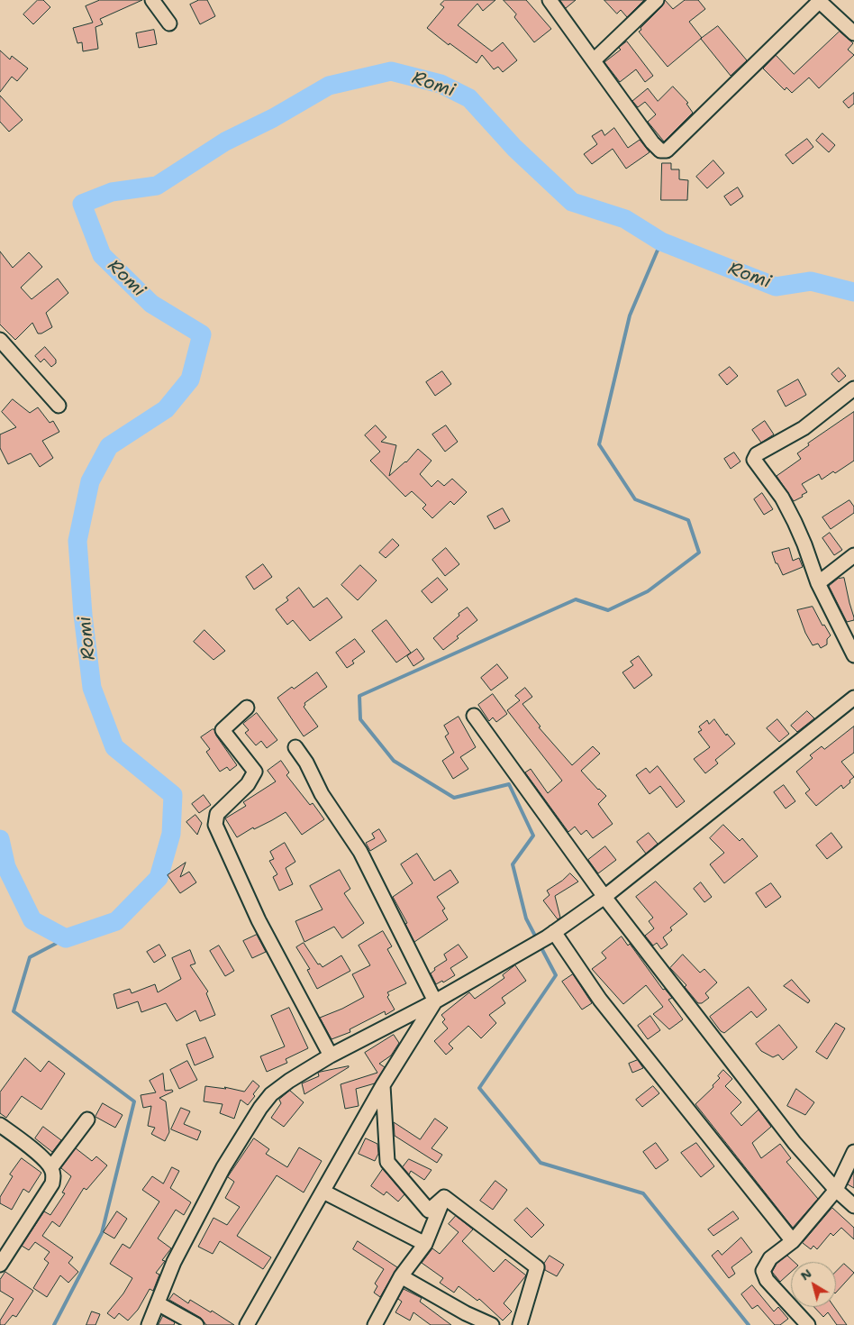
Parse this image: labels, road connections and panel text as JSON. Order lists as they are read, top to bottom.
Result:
{
  "water": ["Romi"],
  "north": "top left"
}
